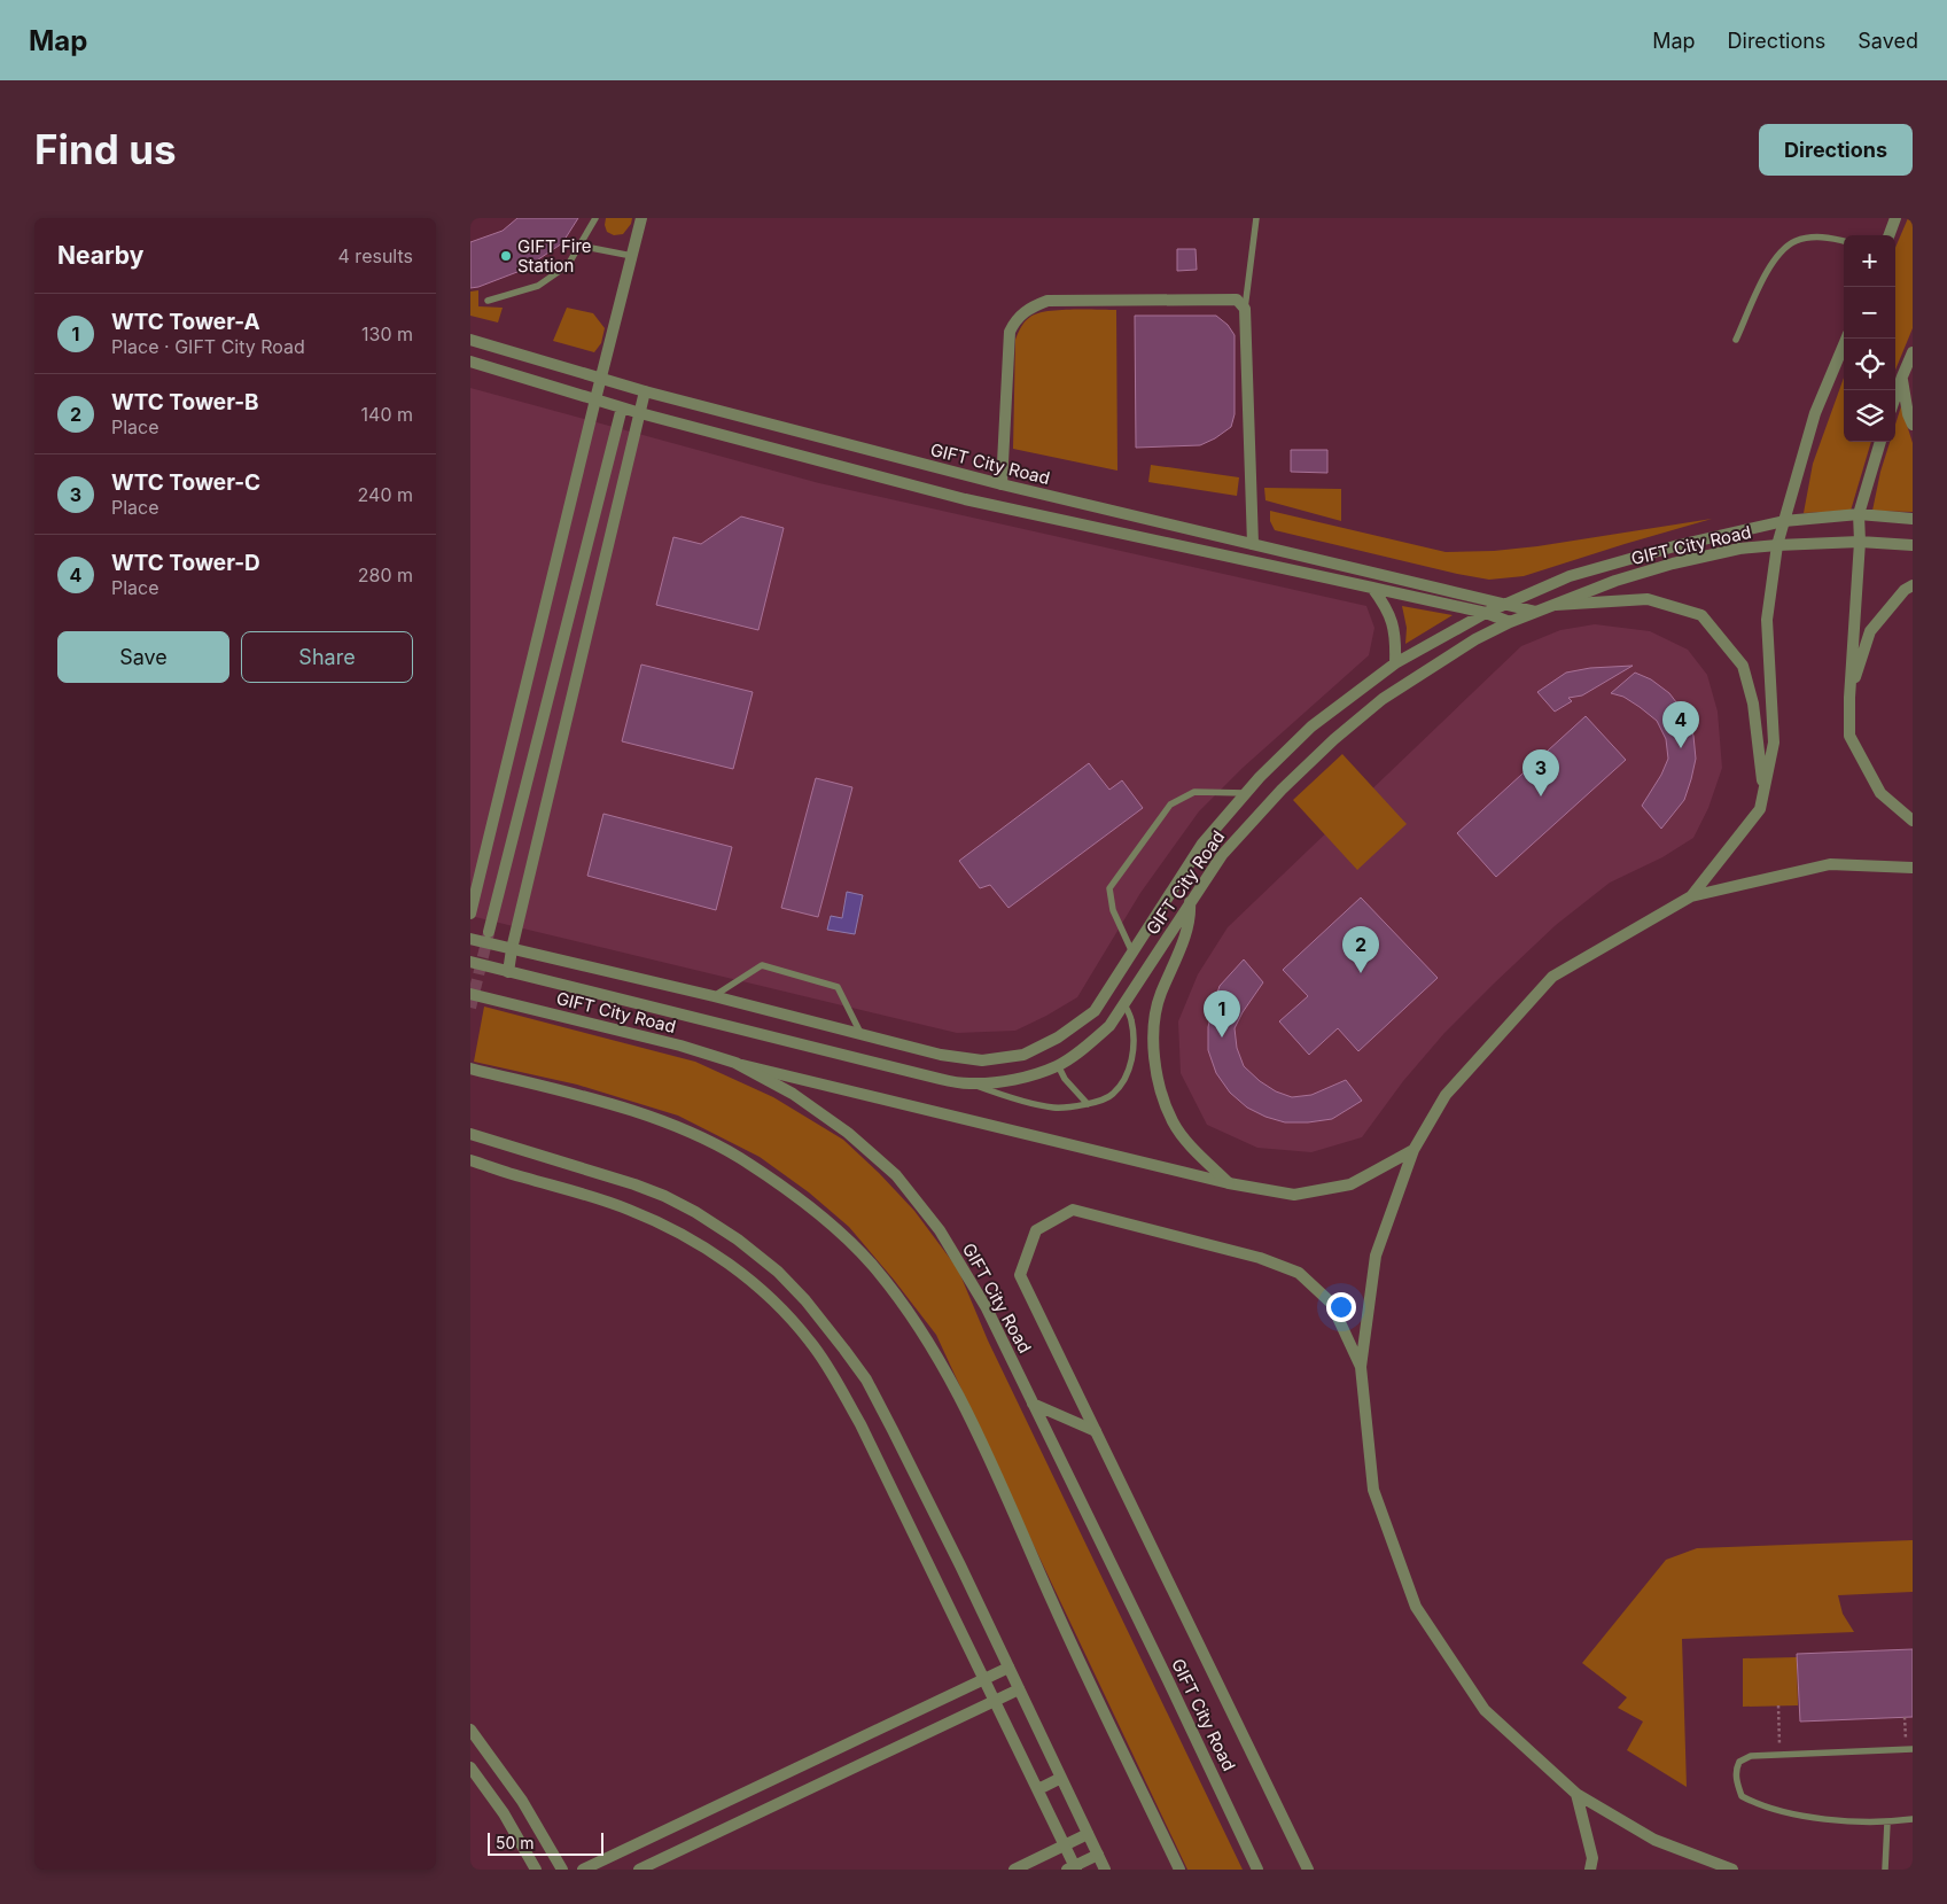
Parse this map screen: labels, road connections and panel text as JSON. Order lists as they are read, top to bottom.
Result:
{
  "streets": {
    "street": ["GIFT City Road"]
  },
  "places": ["GIFT Fire Station"],
  "scale_bar": "50 m",
  "page": {
    "header": "Map",
    "nav": ["Map", "Directions", "Saved"],
    "buttons": [
      "Directions",
      ["Save", "Share"]
    ],
    "title": "Find us",
    "heading": ["Nearby", "4 results"],
    "map_buttons": ["+", "−"],
    "list": [
      {
        "mark": "1",
        "name": "WTC Tower-A",
        "note": "Place · GIFT City Road",
        "value": "130 m"
      },
      {
        "mark": "2",
        "name": "WTC Tower-B",
        "note": "Place",
        "value": "140 m"
      },
      {
        "mark": "3",
        "name": "WTC Tower-C",
        "note": "Place",
        "value": "240 m"
      },
      {
        "mark": "4",
        "name": "WTC Tower-D",
        "note": "Place",
        "value": "280 m"
      }
    ],
    "pins": [
      "4",
      "3",
      "2",
      "1"
    ],
    "scale": "50 m"
  }
}
